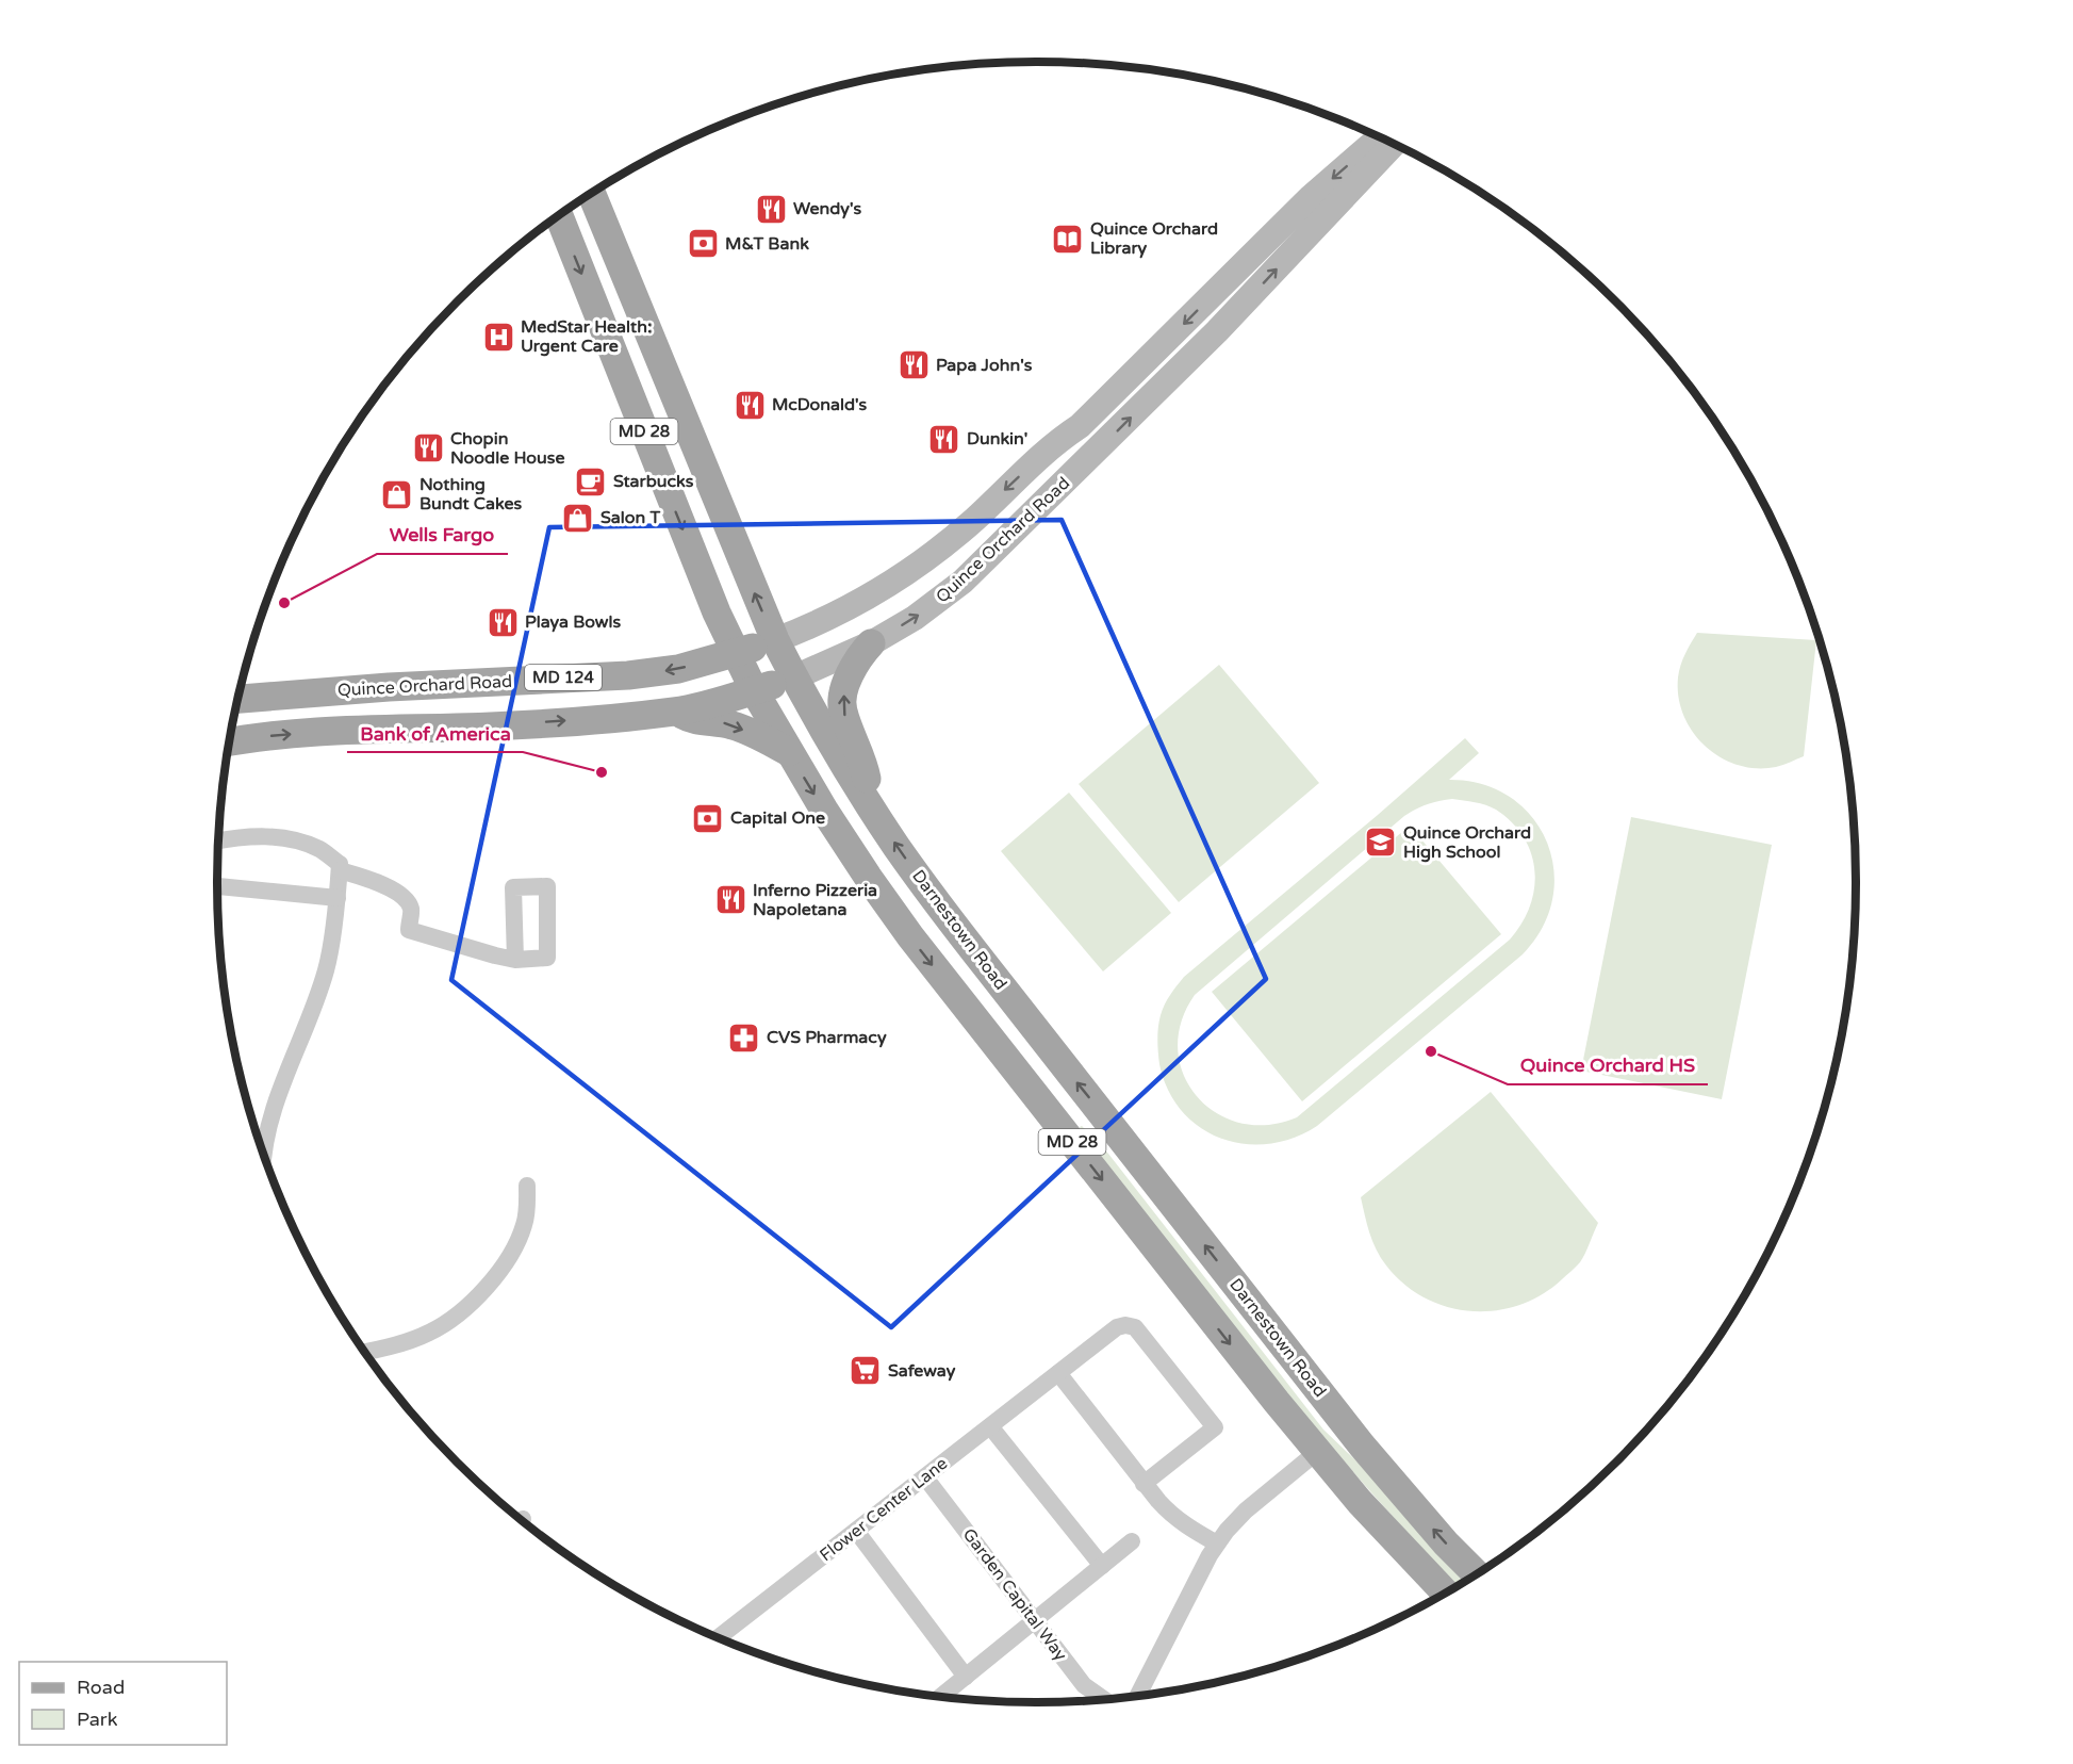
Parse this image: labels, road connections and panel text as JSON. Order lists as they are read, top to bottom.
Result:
{
  "streets": {
    "main road": [
      "MD 28",
      "Quince Orchard Road",
      "MD 124",
      "Darnestown Road"
    ],
    "street": ["Flower Center Lane", "Garden Capital Way"]
  },
  "crossings": [
    ["MD 28", "Quince Orchard Road"],
    ["Quince Orchard Road", "Darnestown Road"],
    ["Flower Center Lane", "Garden Capital Way"]
  ],
  "places": {
    "restaurant": [
      "Wendy's",
      "Papa John's",
      "McDonald's",
      "Dunkin'",
      "Chopin Noodle House",
      "Playa Bowls",
      "Inferno Pizzeria Napoletana"
    ],
    "library": ["Quince Orchard Library"],
    "bank": ["M&T Bank", "Capital One"],
    "hospital": ["MedStar Health: Urgent Care"],
    "cafe": ["Starbucks"],
    "shop": ["Nothing Bundt Cakes", "Salon T"],
    "other": ["Wells Fargo", "Bank of America", "Quince Orchard HS"],
    "school or university": ["Quince Orchard High School"],
    "pharmacy": ["CVS Pharmacy"],
    "supermarket": ["Safeway"]
  },
  "legend": ["Road", "Park"]
}
